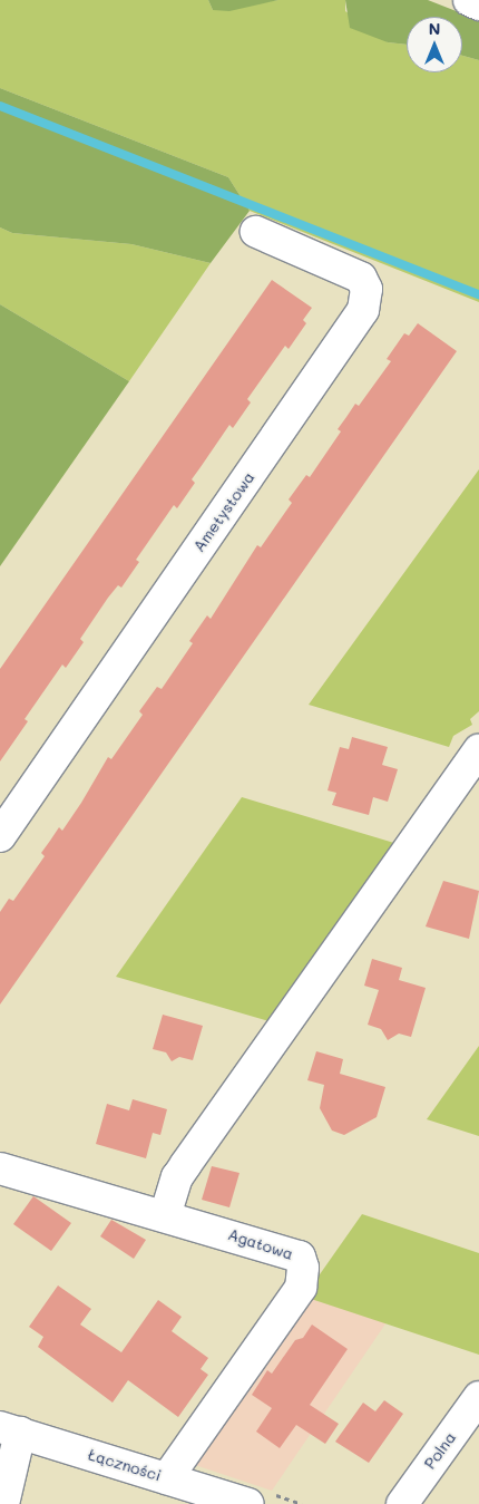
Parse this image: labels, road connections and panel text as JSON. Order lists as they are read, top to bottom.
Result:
{
  "streets": {
    "street": [
      "Ametystowa",
      "Agatowa",
      "Polna",
      "Łączności"
    ]
  },
  "crossings": [
    ["Agatowa", "Łączności"]
  ],
  "north": "top"
}
